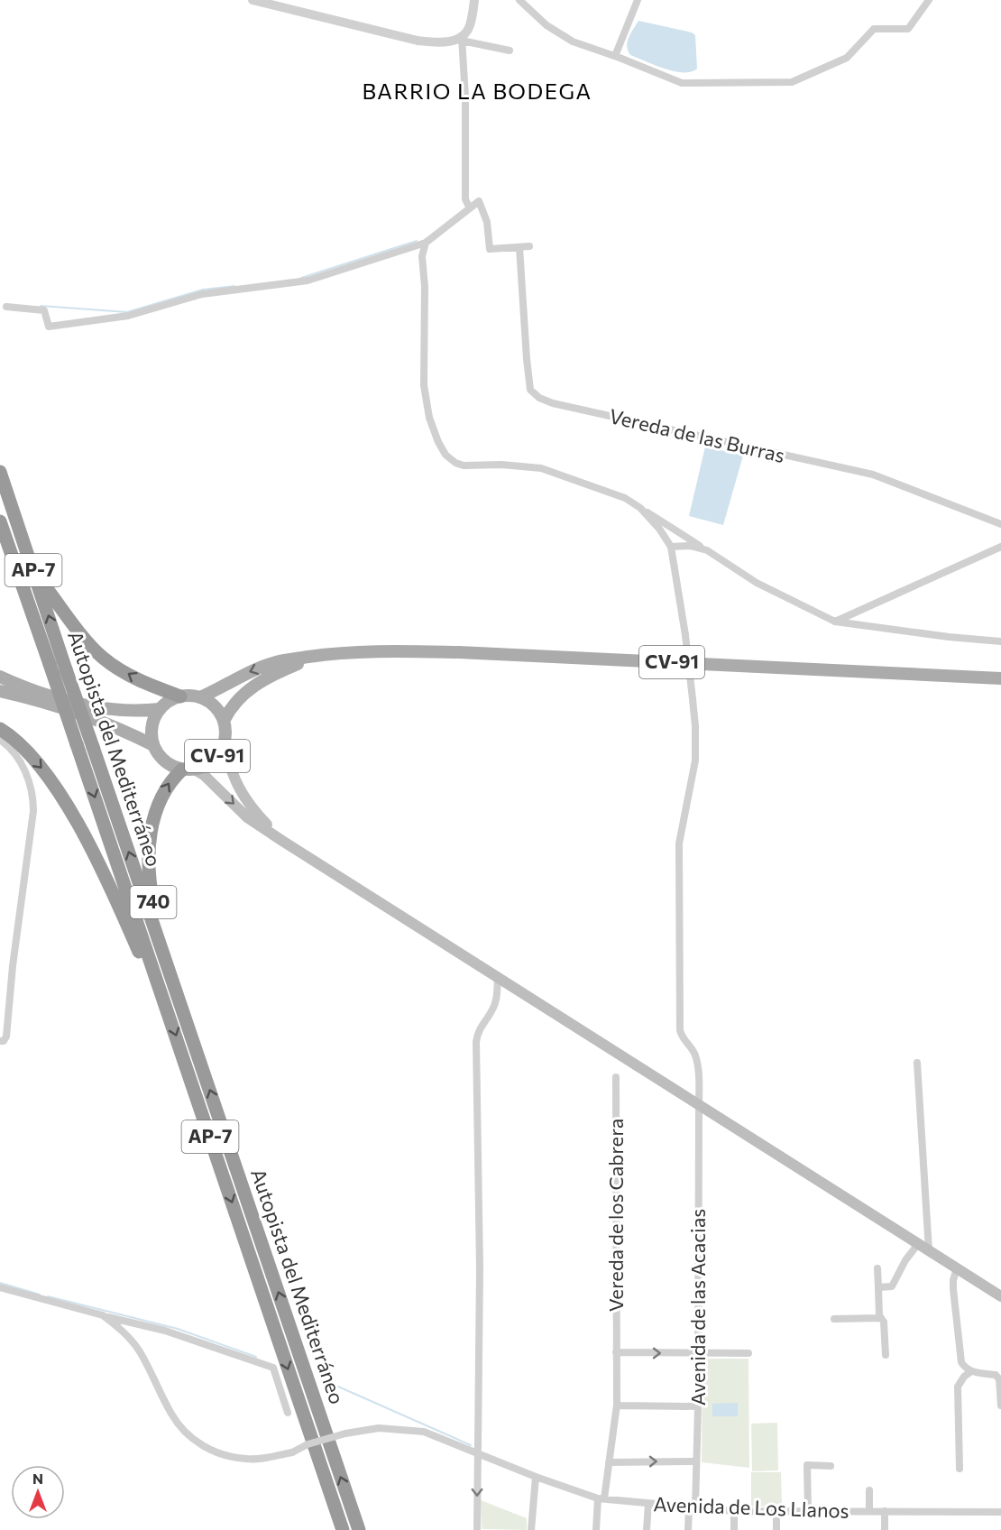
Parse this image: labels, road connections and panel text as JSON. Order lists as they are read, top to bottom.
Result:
{
  "streets": {
    "highway": ["AP-7", "Autopista del Mediterráneo", "740"],
    "main road": ["CV-91"],
    "street": [
      "Vereda de las Burras",
      "Vereda de los Cabrera",
      "Avenida de las Acacias",
      "Avenida de Los Llanos"
    ]
  },
  "crossings": [
    ["CV-91", "740"],
    ["Autopista del Mediterráneo", "740"],
    ["Vereda de los Cabrera", "Avenida de Los Llanos"],
    ["Avenida de las Acacias", "Avenida de Los Llanos"]
  ],
  "districts": ["BARRIO LA BODEGA"],
  "north": "top"
}
